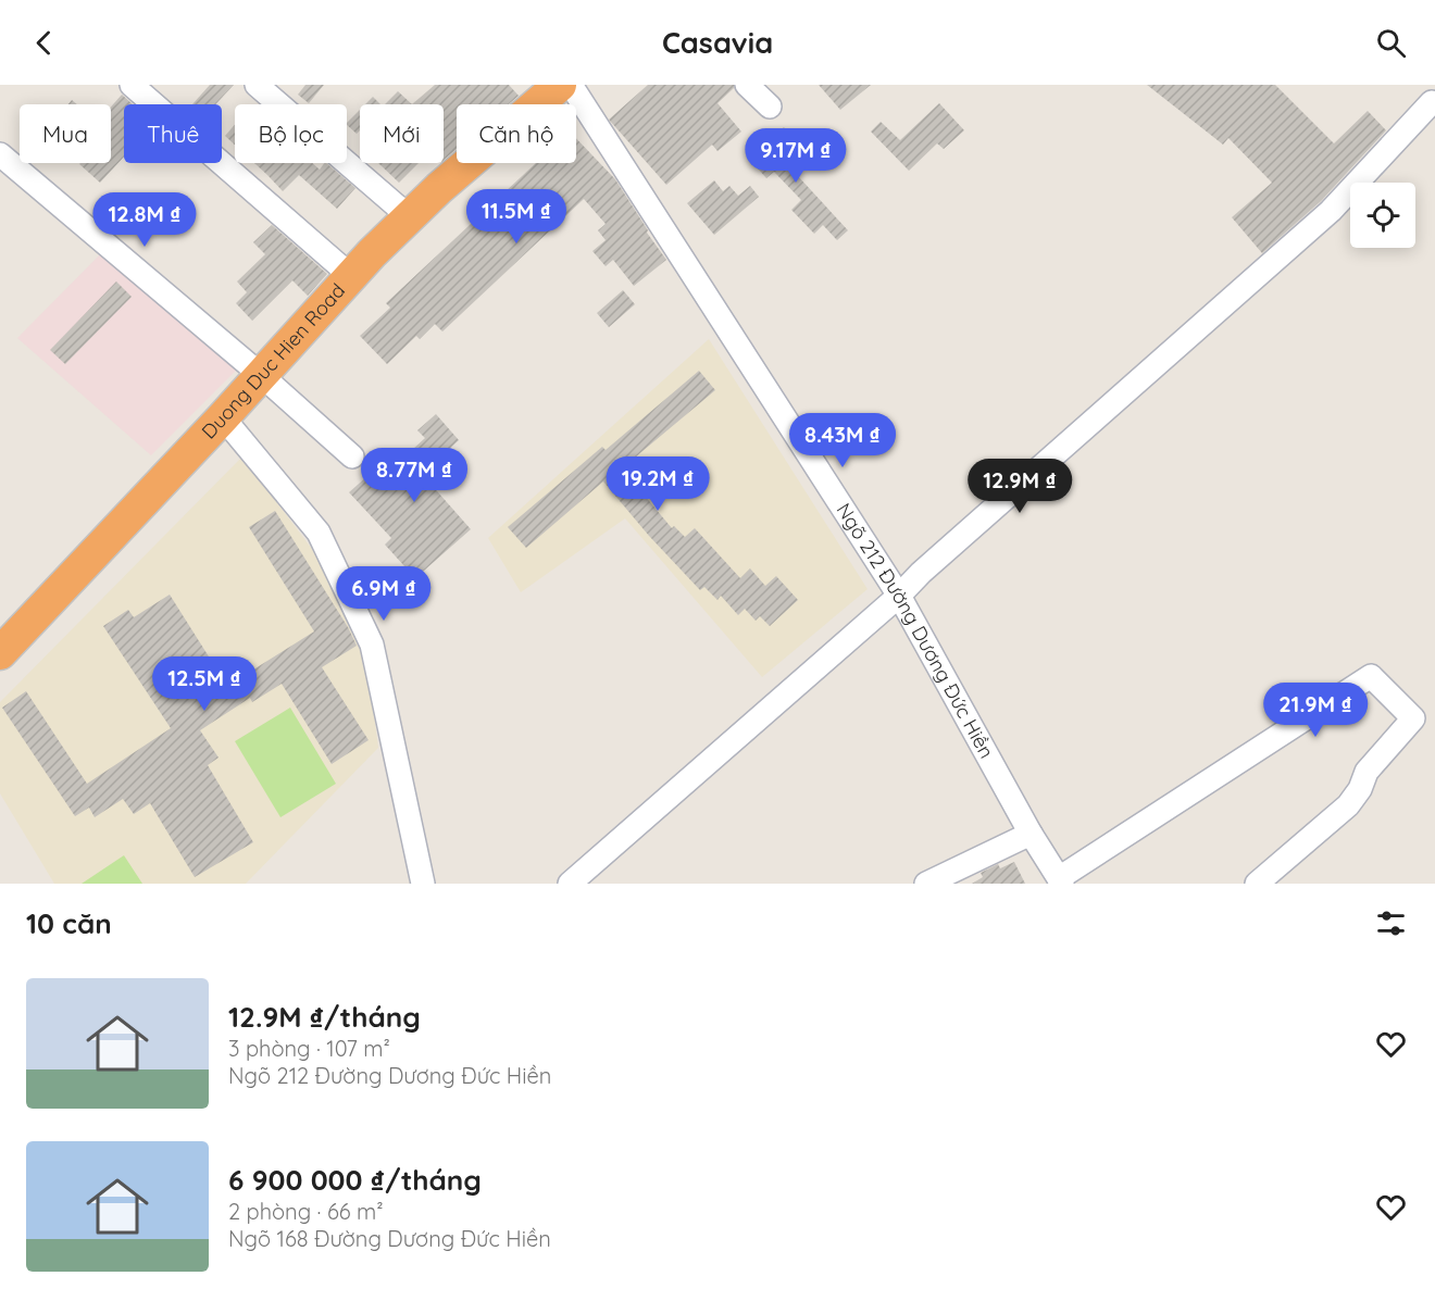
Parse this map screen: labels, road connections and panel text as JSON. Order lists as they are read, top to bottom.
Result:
{
  "streets": {
    "highway": ["Duong Duc Hien Road"],
    "street": ["Ngõ 212 Đường Dương Đức Hiền"]
  },
  "page": {
    "header": "Casavia",
    "chip": [
      "Mua",
      "Thuê",
      "Bộ lọc",
      "Mới",
      "Căn hộ"
    ],
    "price": [
      "9.17M ₫",
      "11.5M ₫",
      "12.8M ₫",
      "8.43M ₫",
      "8.77M ₫",
      "19.2M ₫",
      "12.9M ₫",
      "6.9M ₫",
      "12.5M ₫",
      "21.9M ₫"
    ],
    "heading": "10 căn",
    "list": [
      {
        "name": "12.9M ₫/tháng",
        "note": "3 phòng · 107 m² · Ngõ 212 Đường Dương Đức Hiền"
      },
      {
        "name": "6 900 000 ₫/tháng",
        "note": "2 phòng · 66 m² · Ngõ 168 Đường Dương Đức Hiền"
      }
    ]
  }
}
